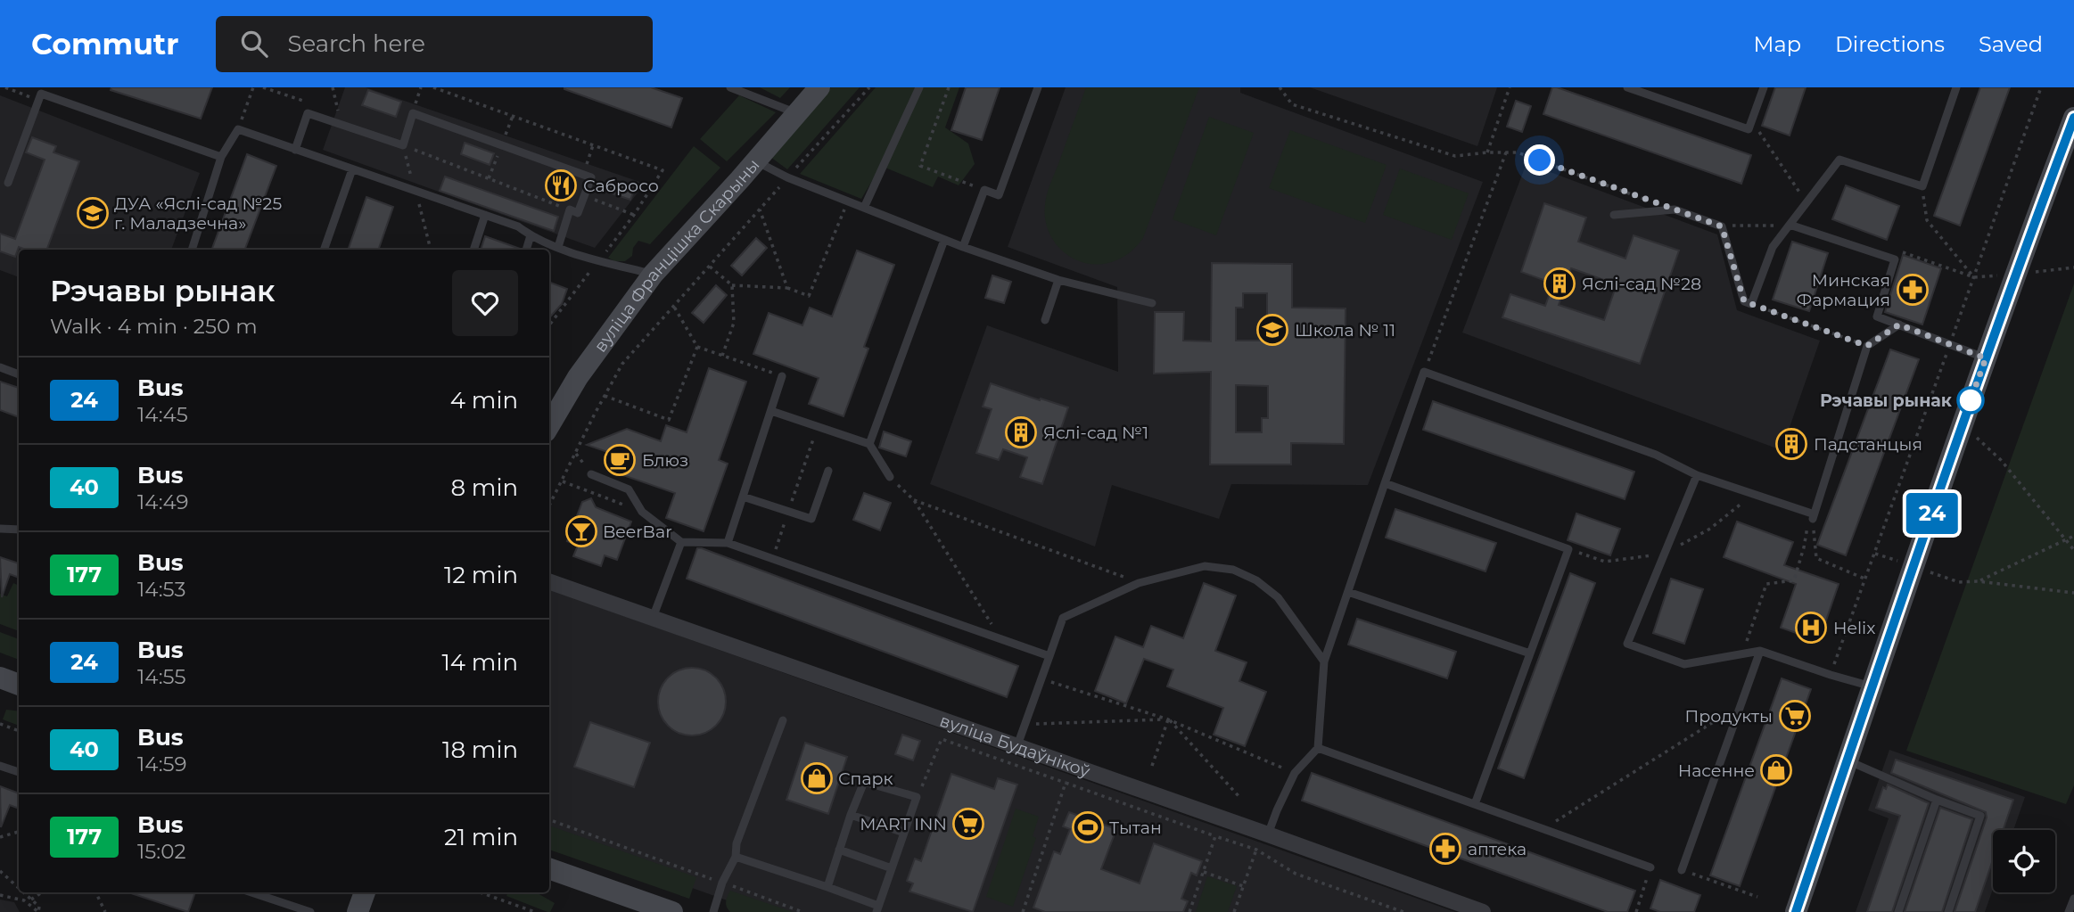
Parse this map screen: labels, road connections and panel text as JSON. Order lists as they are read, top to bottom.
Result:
{
  "streets": {
    "main road": ["вуліца Францішка Скарыны"],
    "street": ["вуліца Будаўнікоў"]
  },
  "places": {
    "restaurant": ["Сабросо"],
    "school or university": ["ДУА «Яслі-сад №25 г. Маладзечна»", "Школа № 11"],
    "building": ["Яслі-сад №28", "Яслі-сад №1", "Падстанцыя"],
    "pharmacy": ["Минская Фармация", "аптека"],
    "other": ["Рэчавы рынак"],
    "cafe": ["Блюз"],
    "bar": ["BeerBar"],
    "hospital": ["Helix"],
    "supermarket": ["Продукты", "MART INN"],
    "shop": ["Насенне", "Спарк"],
    "sports": ["Тытан"]
  },
  "lines": ["bus line 24"],
  "page": {
    "header": "Commutr",
    "search": "Search here",
    "nav": ["Map", "Directions", "Saved"],
    "on_map": "24",
    "heading": ["Рэчавы рынак", "Walk · 4 min · 250 m"],
    "list": [
      {
        "mark": "24",
        "name": "Bus",
        "note": "14:45",
        "value": "4 min"
      },
      {
        "mark": "40",
        "name": "Bus",
        "note": "14:49",
        "value": "8 min"
      },
      {
        "mark": "177",
        "name": "Bus",
        "note": "14:53",
        "value": "12 min"
      },
      {
        "mark": "24",
        "name": "Bus",
        "note": "14:55",
        "value": "14 min"
      },
      {
        "mark": "40",
        "name": "Bus",
        "note": "14:59",
        "value": "18 min"
      },
      {
        "mark": "177",
        "name": "Bus",
        "note": "15:02",
        "value": "21 min"
      }
    ]
  }
}
